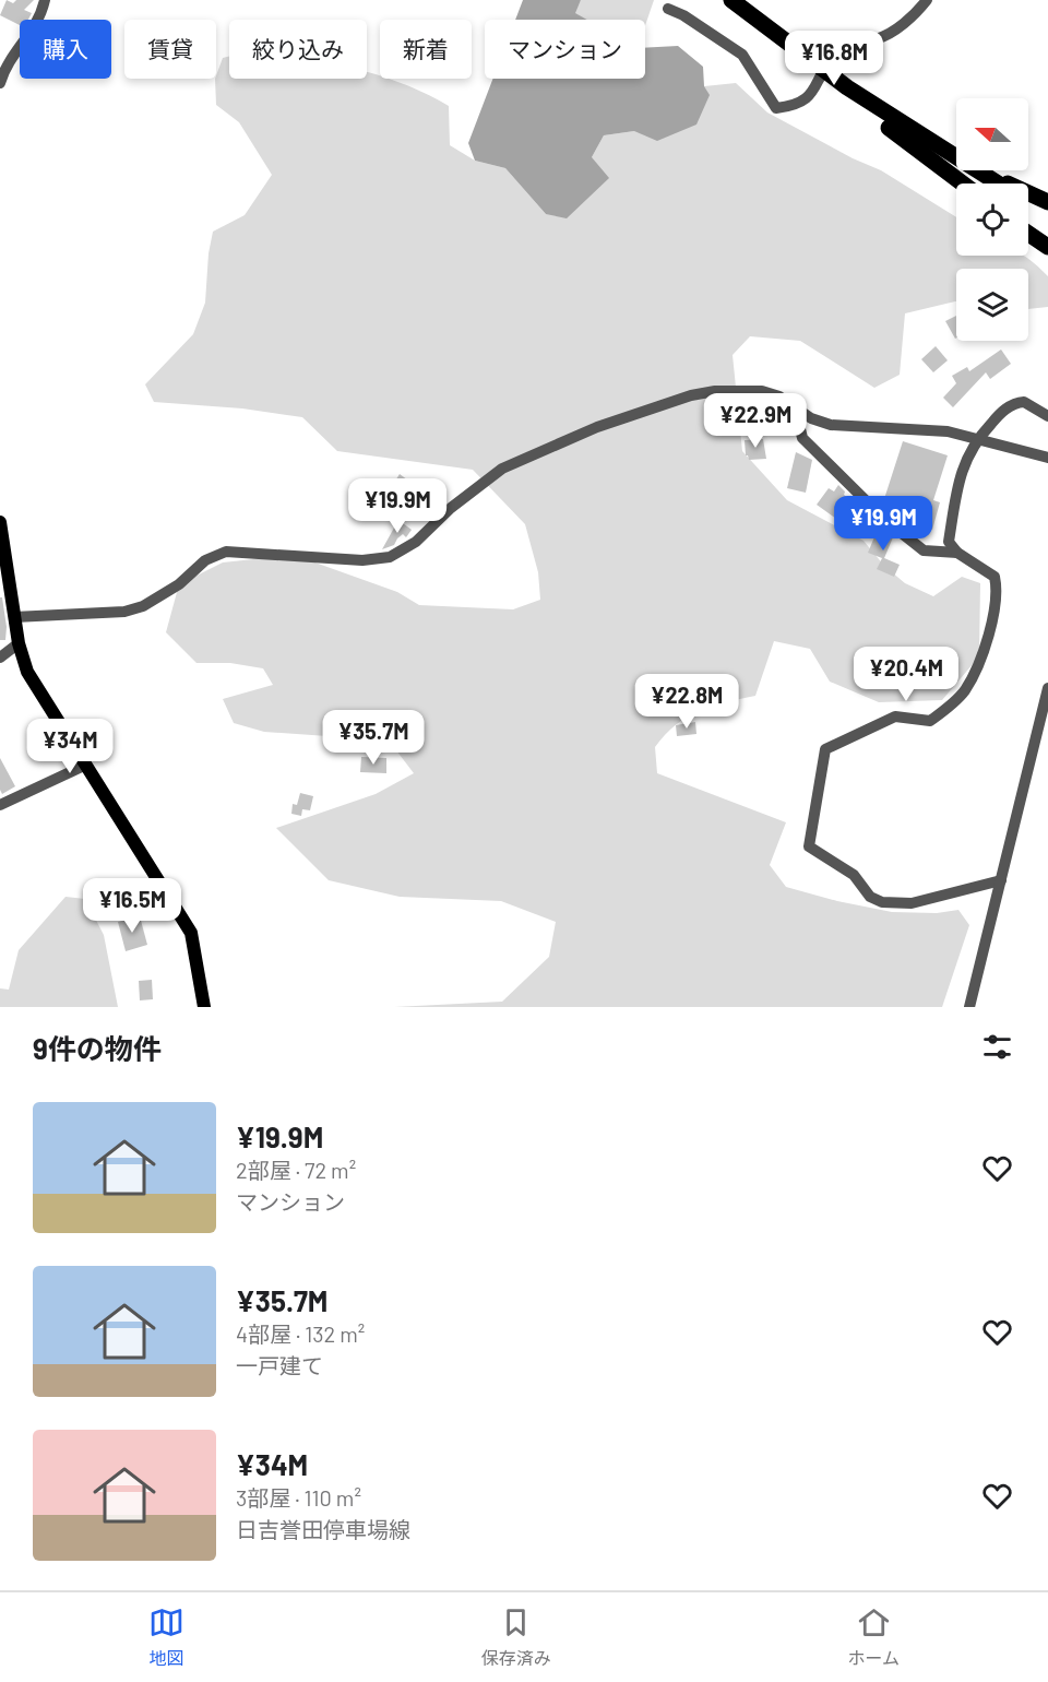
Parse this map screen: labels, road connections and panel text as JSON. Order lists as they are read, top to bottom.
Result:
{
  "north": "left",
  "page": {
    "chip": [
      "購入",
      "賃貸",
      "絞り込み",
      "新着",
      "マンション"
    ],
    "price": [
      "¥16.8M",
      "¥22.9M",
      "¥19.9M",
      "¥19.9M",
      "¥20.4M",
      "¥22.8M",
      "¥35.7M",
      "¥34M",
      "¥16.5M"
    ],
    "heading": "9件の物件",
    "list": [
      {
        "name": "¥19.9M",
        "note": "2部屋 · 72 m² · マンション"
      },
      {
        "name": "¥35.7M",
        "note": "4部屋 · 132 m² · 一戸建て"
      },
      {
        "name": "¥34M",
        "note": "3部屋 · 110 m² · 日吉誉田停車場線"
      }
    ],
    "tabs": ["地図", "保存済み", "ホーム"]
  }
}
